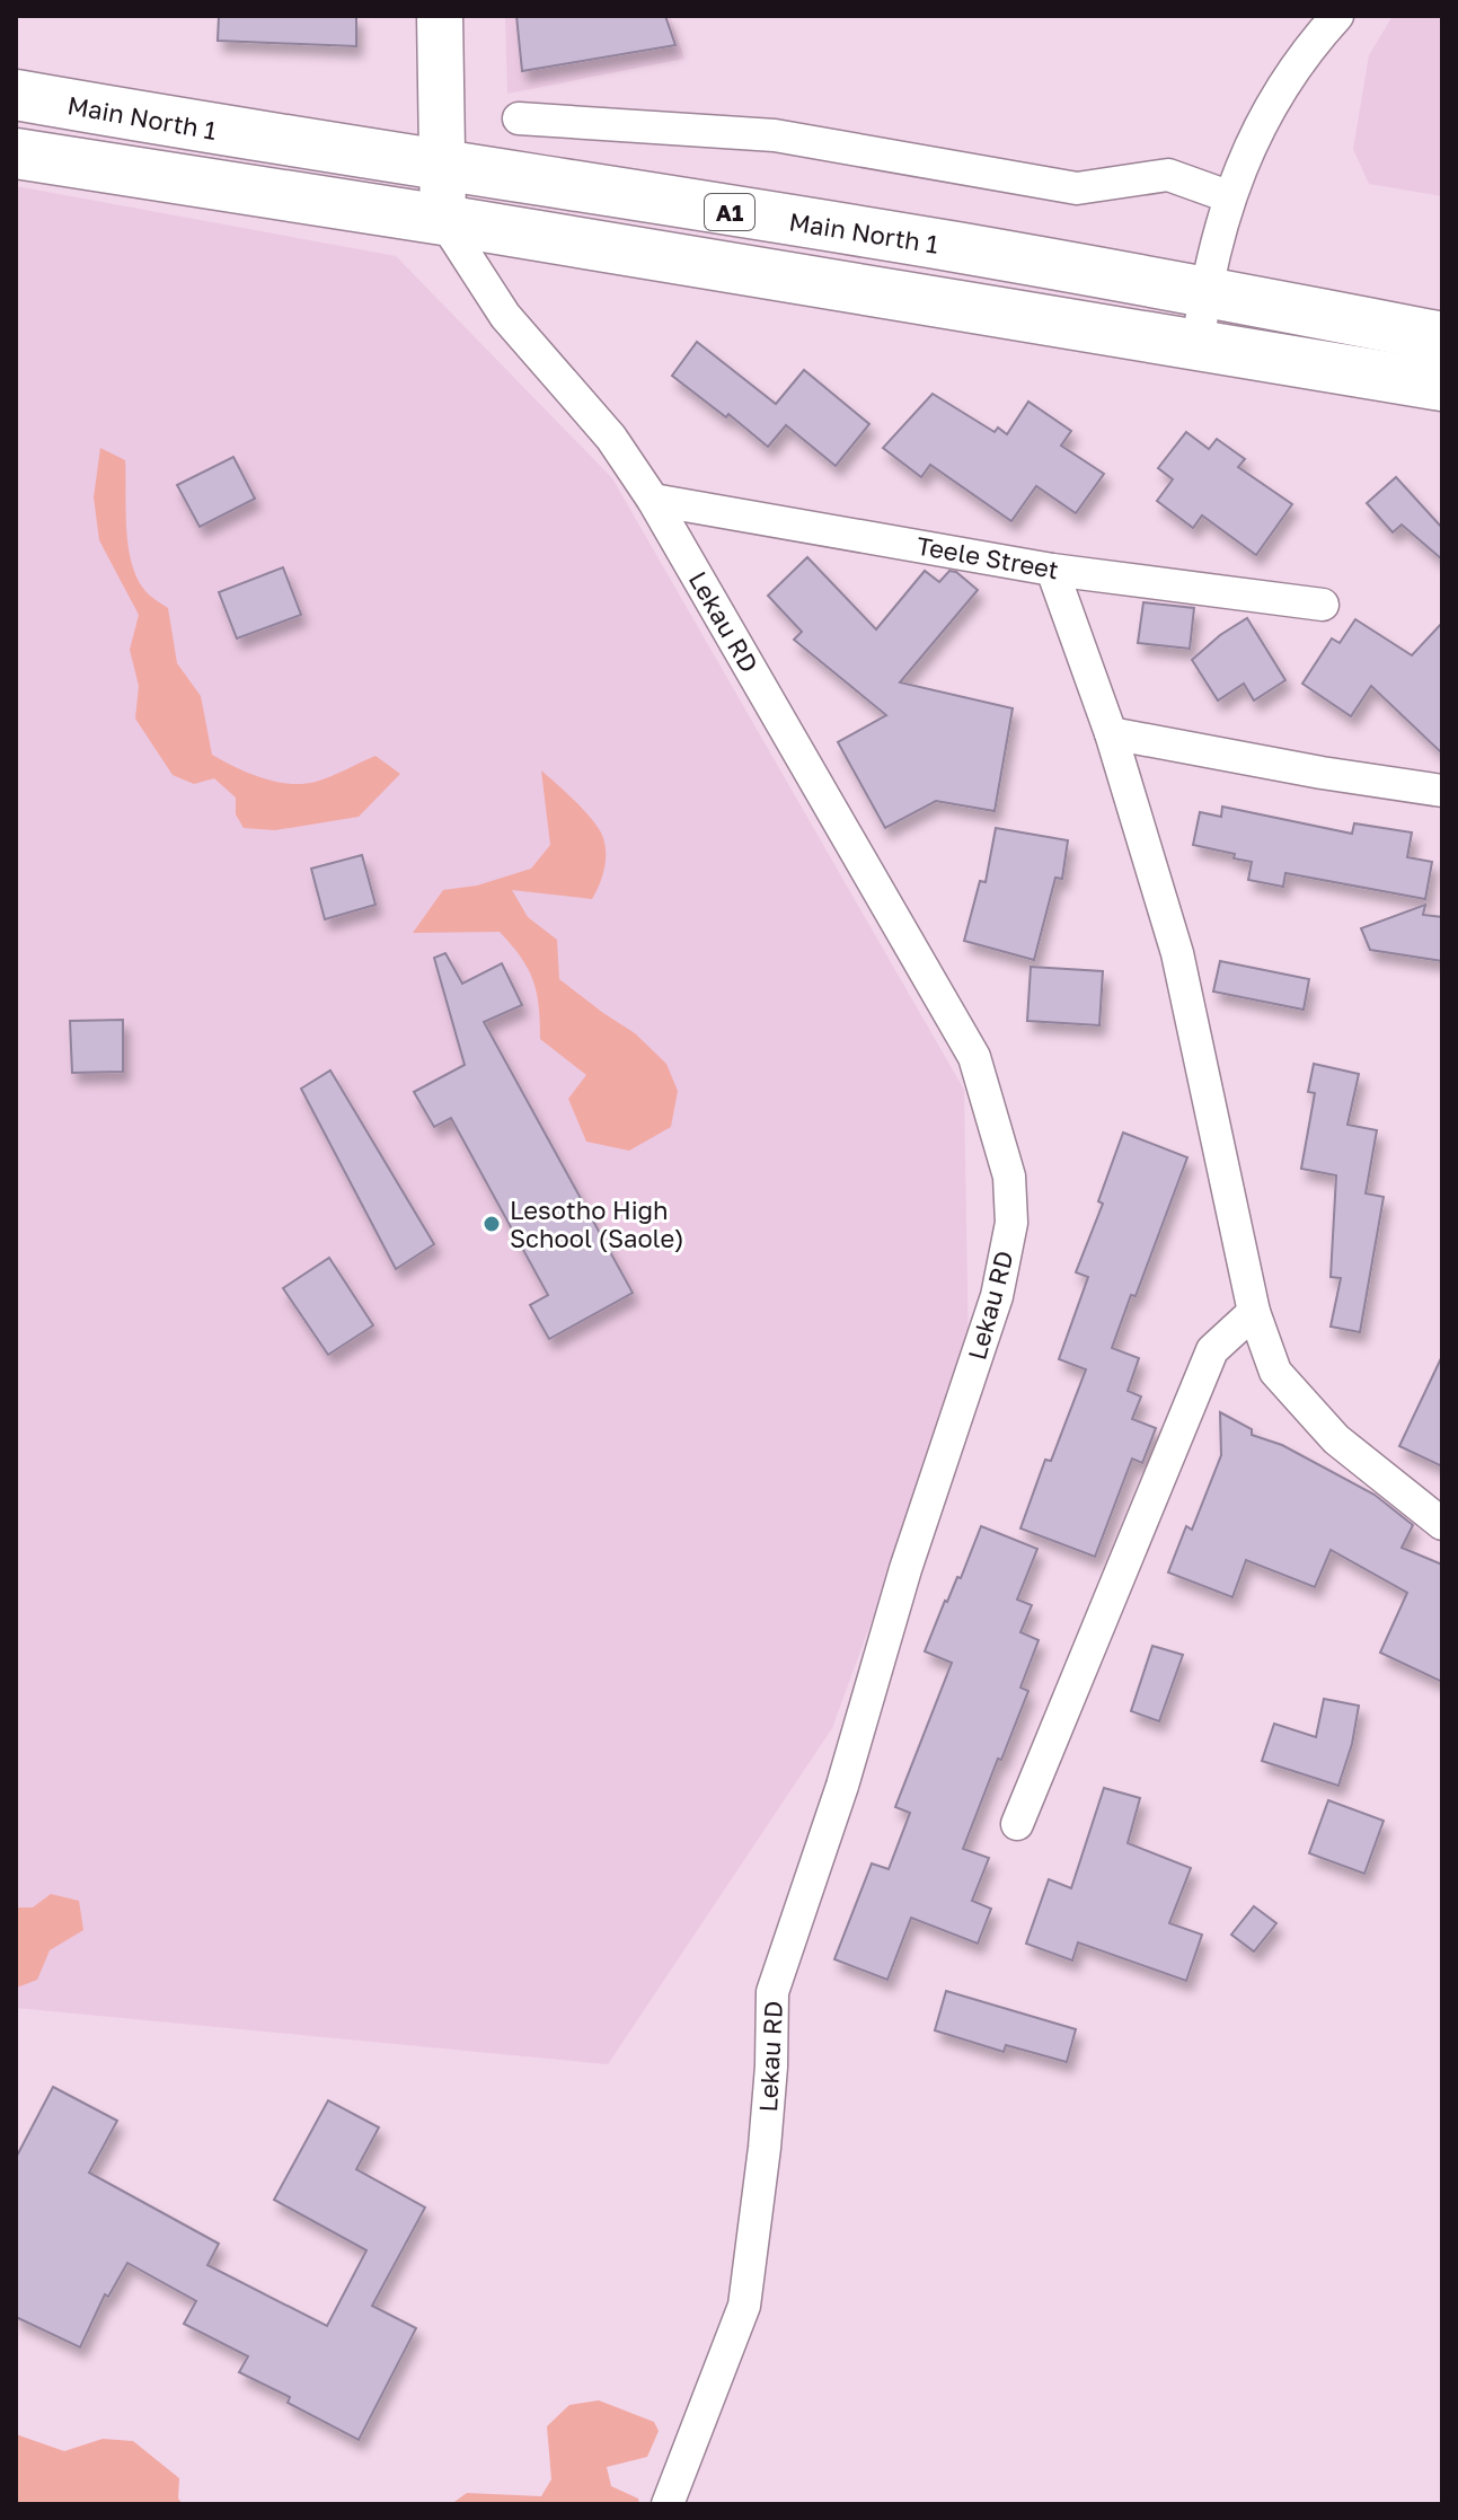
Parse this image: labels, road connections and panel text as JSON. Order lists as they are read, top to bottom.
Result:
{
  "streets": {
    "main road": ["Main North 1", "A1"],
    "street": ["Teele Street", "Lekau RD"]
  },
  "crossings": [
    ["A1", "Lekau RD"],
    ["Teele Street", "Lekau RD"]
  ],
  "places": ["Lesotho High School (Saole)"]
}
